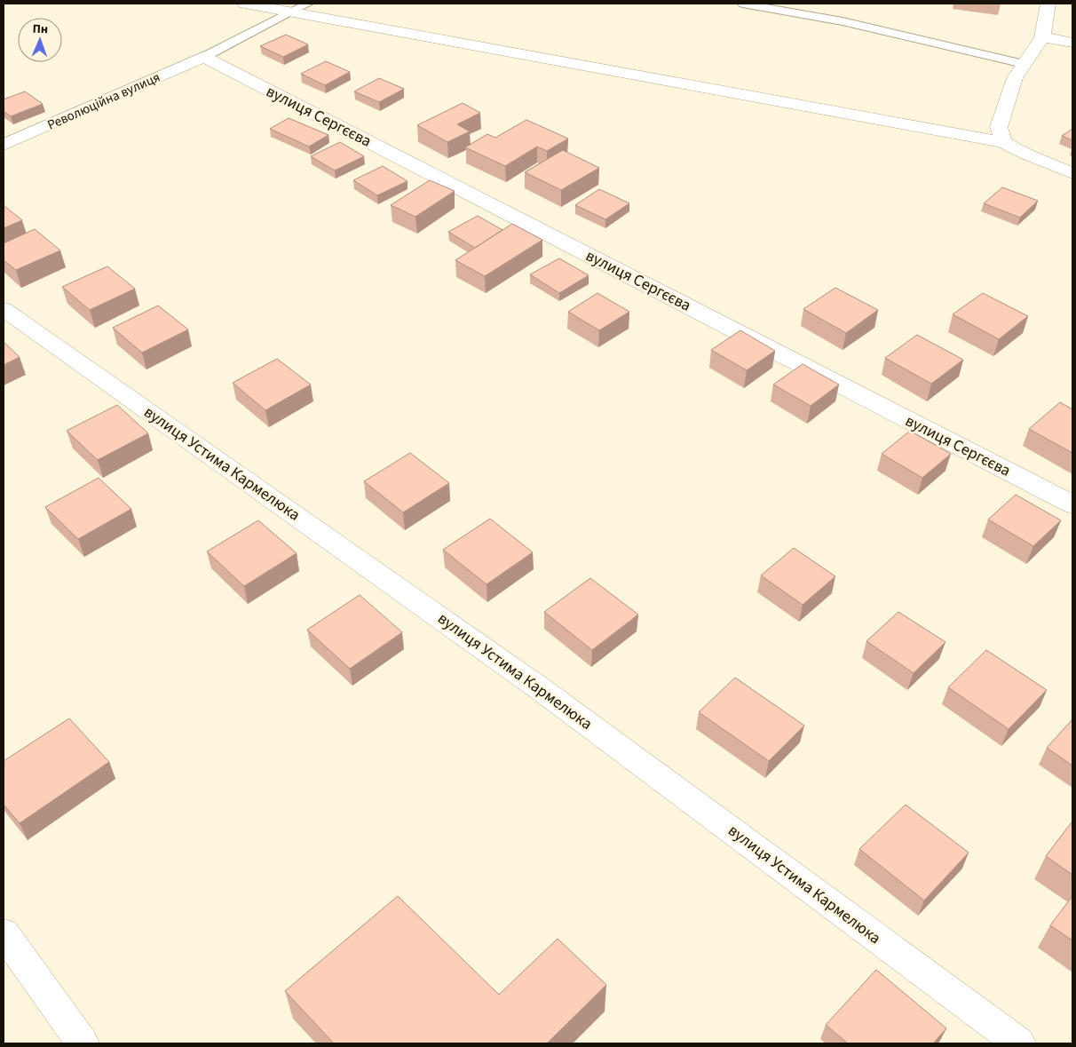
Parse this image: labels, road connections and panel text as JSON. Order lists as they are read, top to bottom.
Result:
{
  "streets": {
    "street": ["Революційна вулиця", "вулиця Сергєєва", "вулиця Устима Кармелюка"]
  },
  "crossings": [
    ["Революційна вулиця", "вулиця Сергєєва"]
  ],
  "north": "top"
}
